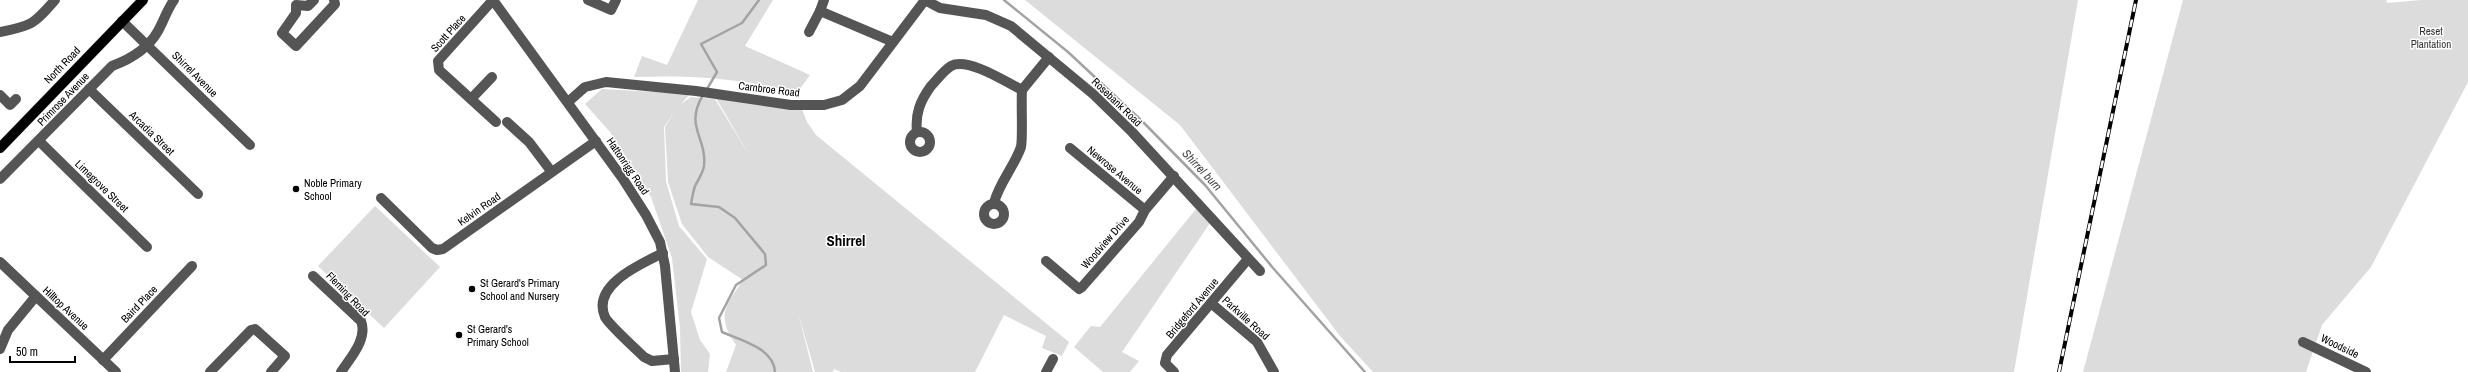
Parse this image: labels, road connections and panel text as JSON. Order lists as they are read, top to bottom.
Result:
{
  "streets": {
    "main road": ["North Road"],
    "street": [
      "Scott Place",
      "Shirrel Avenue",
      "Carnbroe Road",
      "Primrose Avenue",
      "Rosebank Road",
      "Arcadia Street",
      "Hattonrigg Road",
      "Newrose Avenue",
      "Limegrove Street",
      "Kelvin Road",
      "Woodview Drive",
      "Fleming Road",
      "Baird Place",
      "Hilltop Avenue",
      "Bridgeford Avenue",
      "Parkville Road",
      "Woodside"
    ]
  },
  "crossings": [
    ["Scott Place", "Hattonrigg Road"],
    ["North Road", "Shirrel Avenue"],
    ["Shirrel Avenue", "Primrose Avenue"],
    ["Carnbroe Road", "Rosebank Road"],
    ["Carnbroe Road", "Hattonrigg Road"],
    ["Primrose Avenue", "Arcadia Street"],
    ["Primrose Avenue", "Limegrove Street"],
    ["Rosebank Road", "Woodview Drive"],
    ["Rosebank Road", "Bridgeford Avenue"],
    ["Hattonrigg Road", "Kelvin Road"],
    ["Newrose Avenue", "Woodview Drive"],
    ["Baird Place", "Hilltop Avenue"],
    ["Bridgeford Avenue", "Parkville Road"]
  ],
  "districts": ["Shirrel"],
  "water": ["Shirrel burn"],
  "parks": ["Reset Plantation"],
  "places": ["Noble Primary School", "St Gerard's Primary School and Nursery", "St Gerard's Primary School"],
  "scale_bar": "50 m"
}
